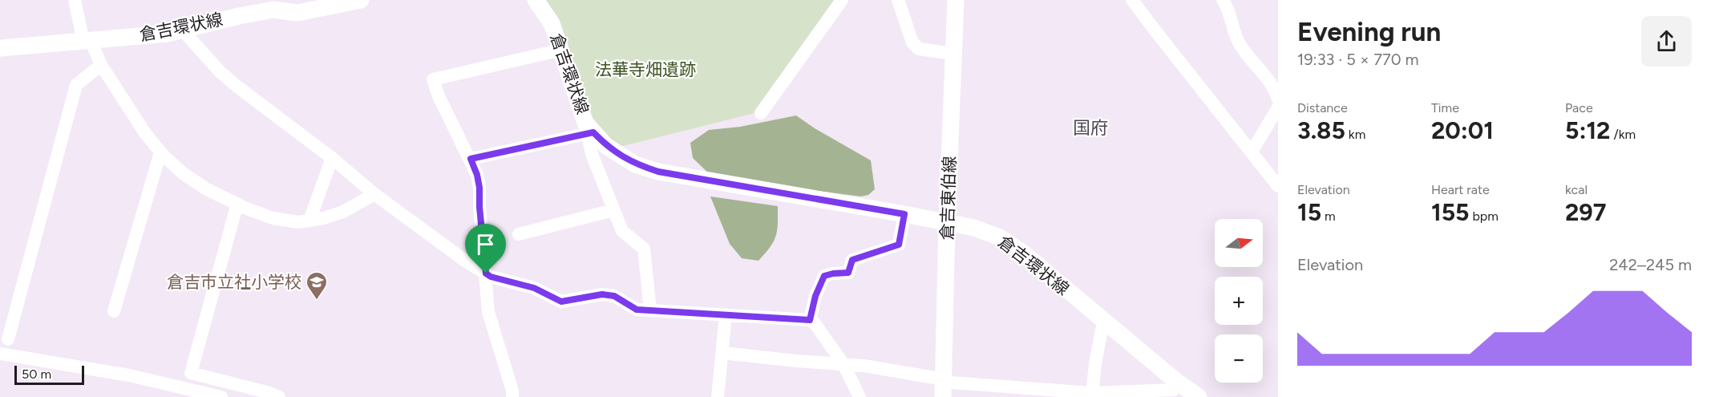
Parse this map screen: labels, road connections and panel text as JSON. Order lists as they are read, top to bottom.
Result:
{
  "streets": {
    "main road": ["倉吉環状線", "倉吉東伯線"]
  },
  "crossings": [
    ["倉吉環状線", "倉吉東伯線"]
  ],
  "districts": ["国府"],
  "parks": ["法華寺畑遺跡"],
  "places": {
    "school or university": ["倉吉市立社小学校"]
  },
  "scale_bar": "50 m",
  "north": "right",
  "page": {
    "heading": ["Evening run", "19:33 · 5 × 770 m"],
    "stats": [
      ["Distance", "3.85 km"],
      ["Time", "20:01"],
      ["Pace", "5:12 /km"],
      ["Elevation", "15 m"],
      ["Heart rate", "155 bpm"],
      ["kcal", "297"]
    ],
    "map_buttons": ["+", "−"],
    "chart": ["Elevation", "242–245 m"],
    "scale": "50 m"
  }
}
